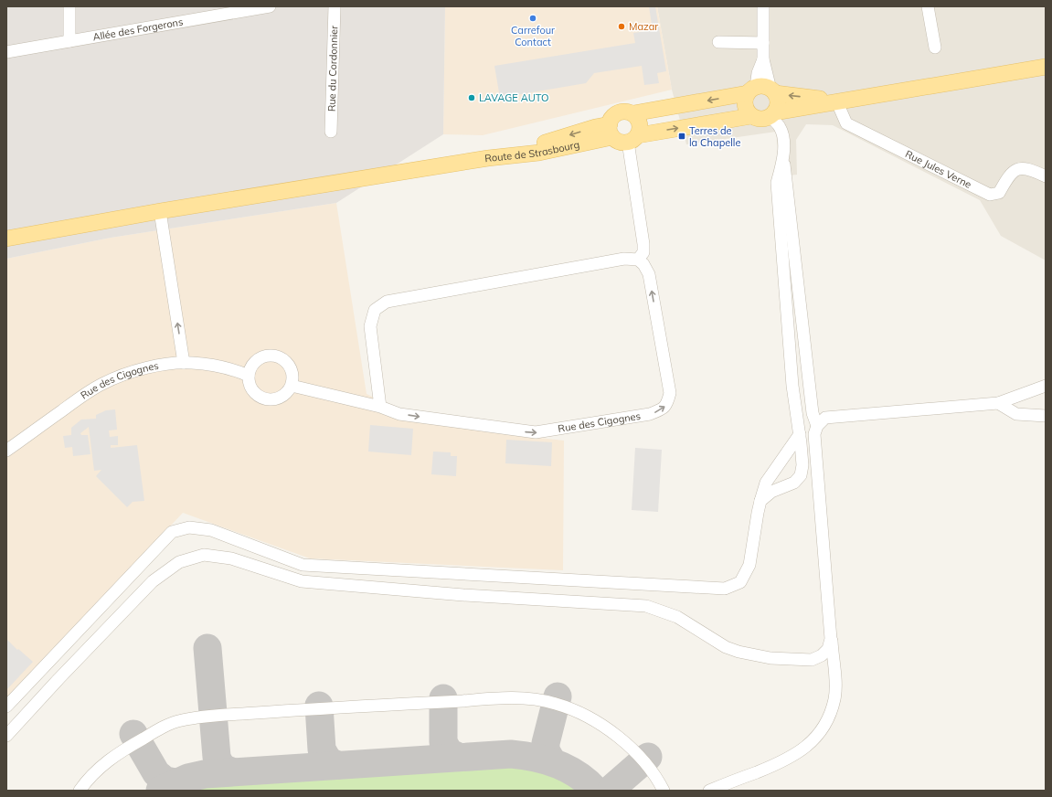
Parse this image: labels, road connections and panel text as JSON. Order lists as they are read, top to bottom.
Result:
{
  "streets": {
    "main road": ["Route de Strasbourg"],
    "street": [
      "Allée des Forgerons",
      "Rue du Cordonnier",
      "Rue Jules Verne",
      "Rue des Cigognes"
    ]
  },
  "places": {
    "other": ["Carrefour Contact", "Mazar", "LAVAGE AUTO"],
    "transit": ["Terres de la Chapelle"]
  }
}
